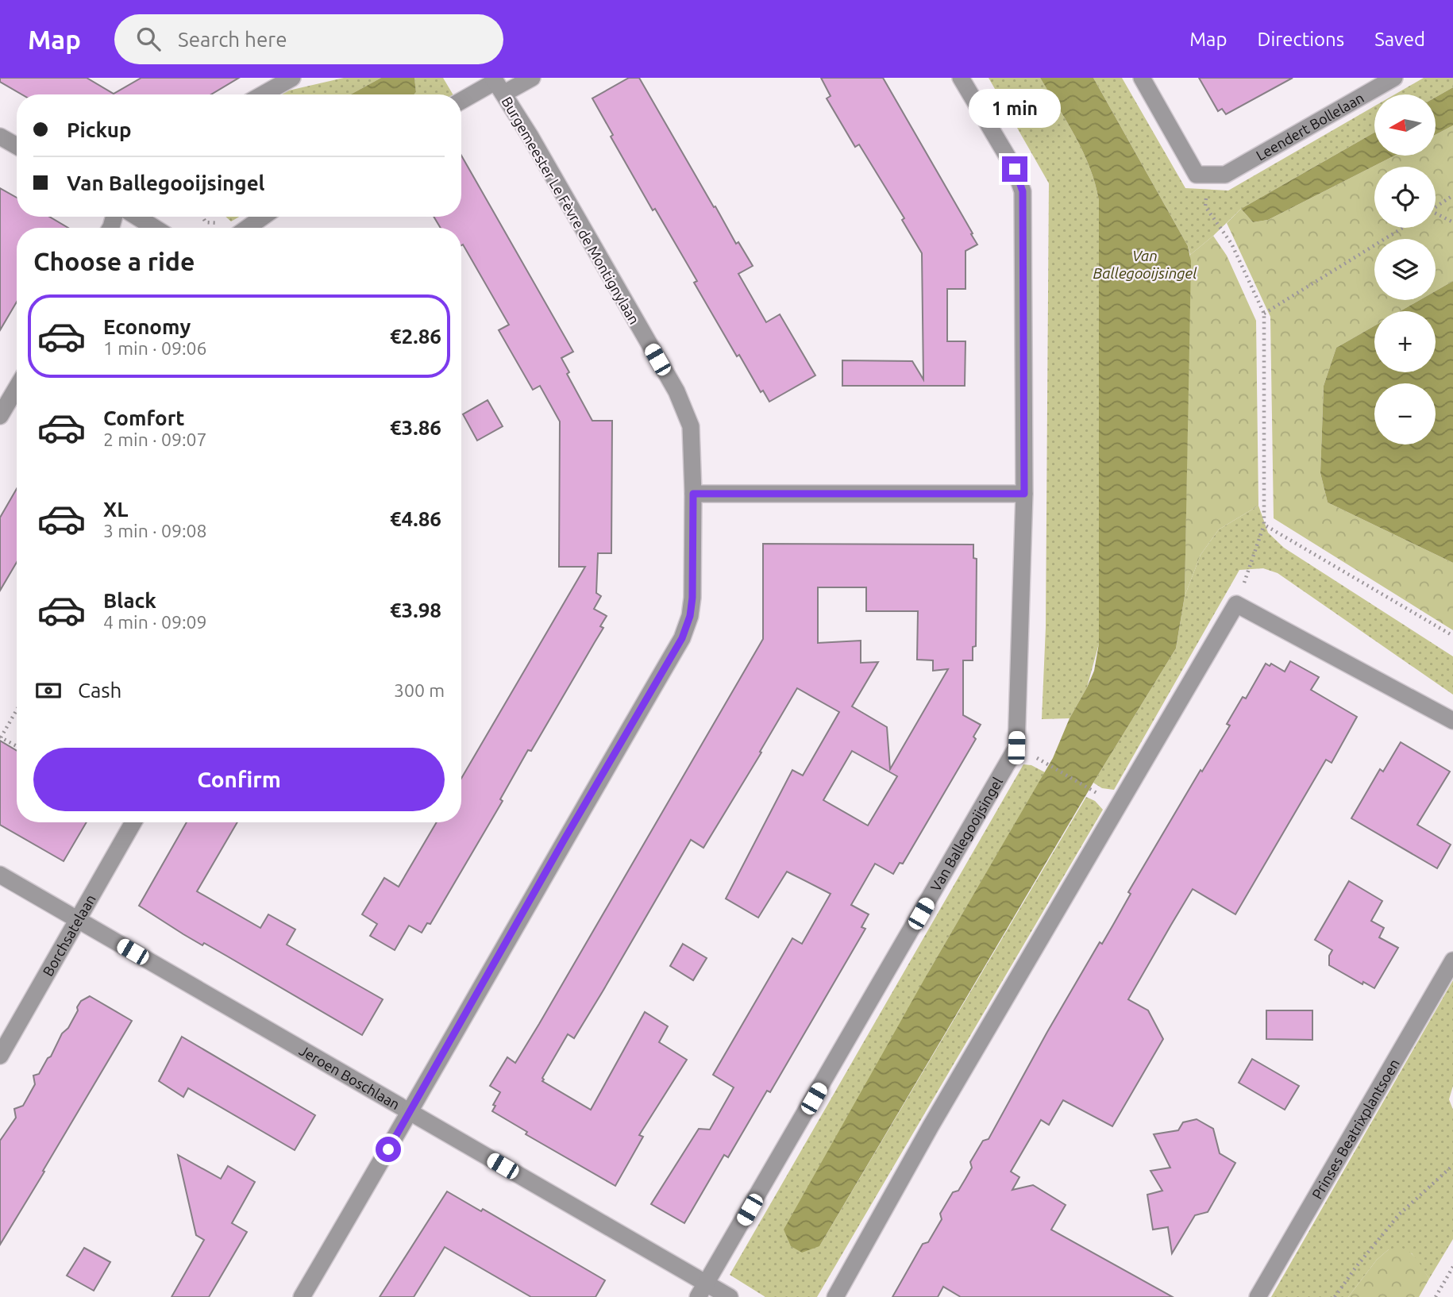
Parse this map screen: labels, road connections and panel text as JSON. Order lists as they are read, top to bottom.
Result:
{
  "streets": {
    "street": [
      "Leendert Bollelaan",
      "Burgemeester Le Fèvre de Montignylaan",
      "Van Ballegooijsingel",
      "Borchsatelaan",
      "Jeroen Boschlaan",
      "Prinses Beatrixplantsoen"
    ]
  },
  "crossings": [
    ["Burgemeester Le Fèvre de Montignylaan", "Jeroen Boschlaan"],
    ["Van Ballegooijsingel", "Jeroen Boschlaan"],
    ["Borchsatelaan", "Jeroen Boschlaan"]
  ],
  "water": ["Van Ballegooijsingel"],
  "north": "left",
  "page": {
    "header": "Map",
    "search": "Search here",
    "nav": ["Map", "Directions", "Saved"],
    "bubble": "1 min",
    "map_buttons": ["+", "−"],
    "banner": ["Pickup", "Van Ballegooijsingel"],
    "heading": "Choose a ride",
    "list": [
      {
        "name": "Economy",
        "note": "1 min · 09:06",
        "value": "€2.86"
      },
      {
        "name": "Comfort",
        "note": "2 min · 09:07",
        "value": "€3.86"
      },
      {
        "name": "XL",
        "note": "3 min · 09:08",
        "value": "€4.86"
      },
      {
        "name": "Black",
        "note": "4 min · 09:09",
        "value": "€3.98"
      }
    ],
    "pay": ["Cash", "300 m"],
    "buttons": "Confirm"
  }
}
